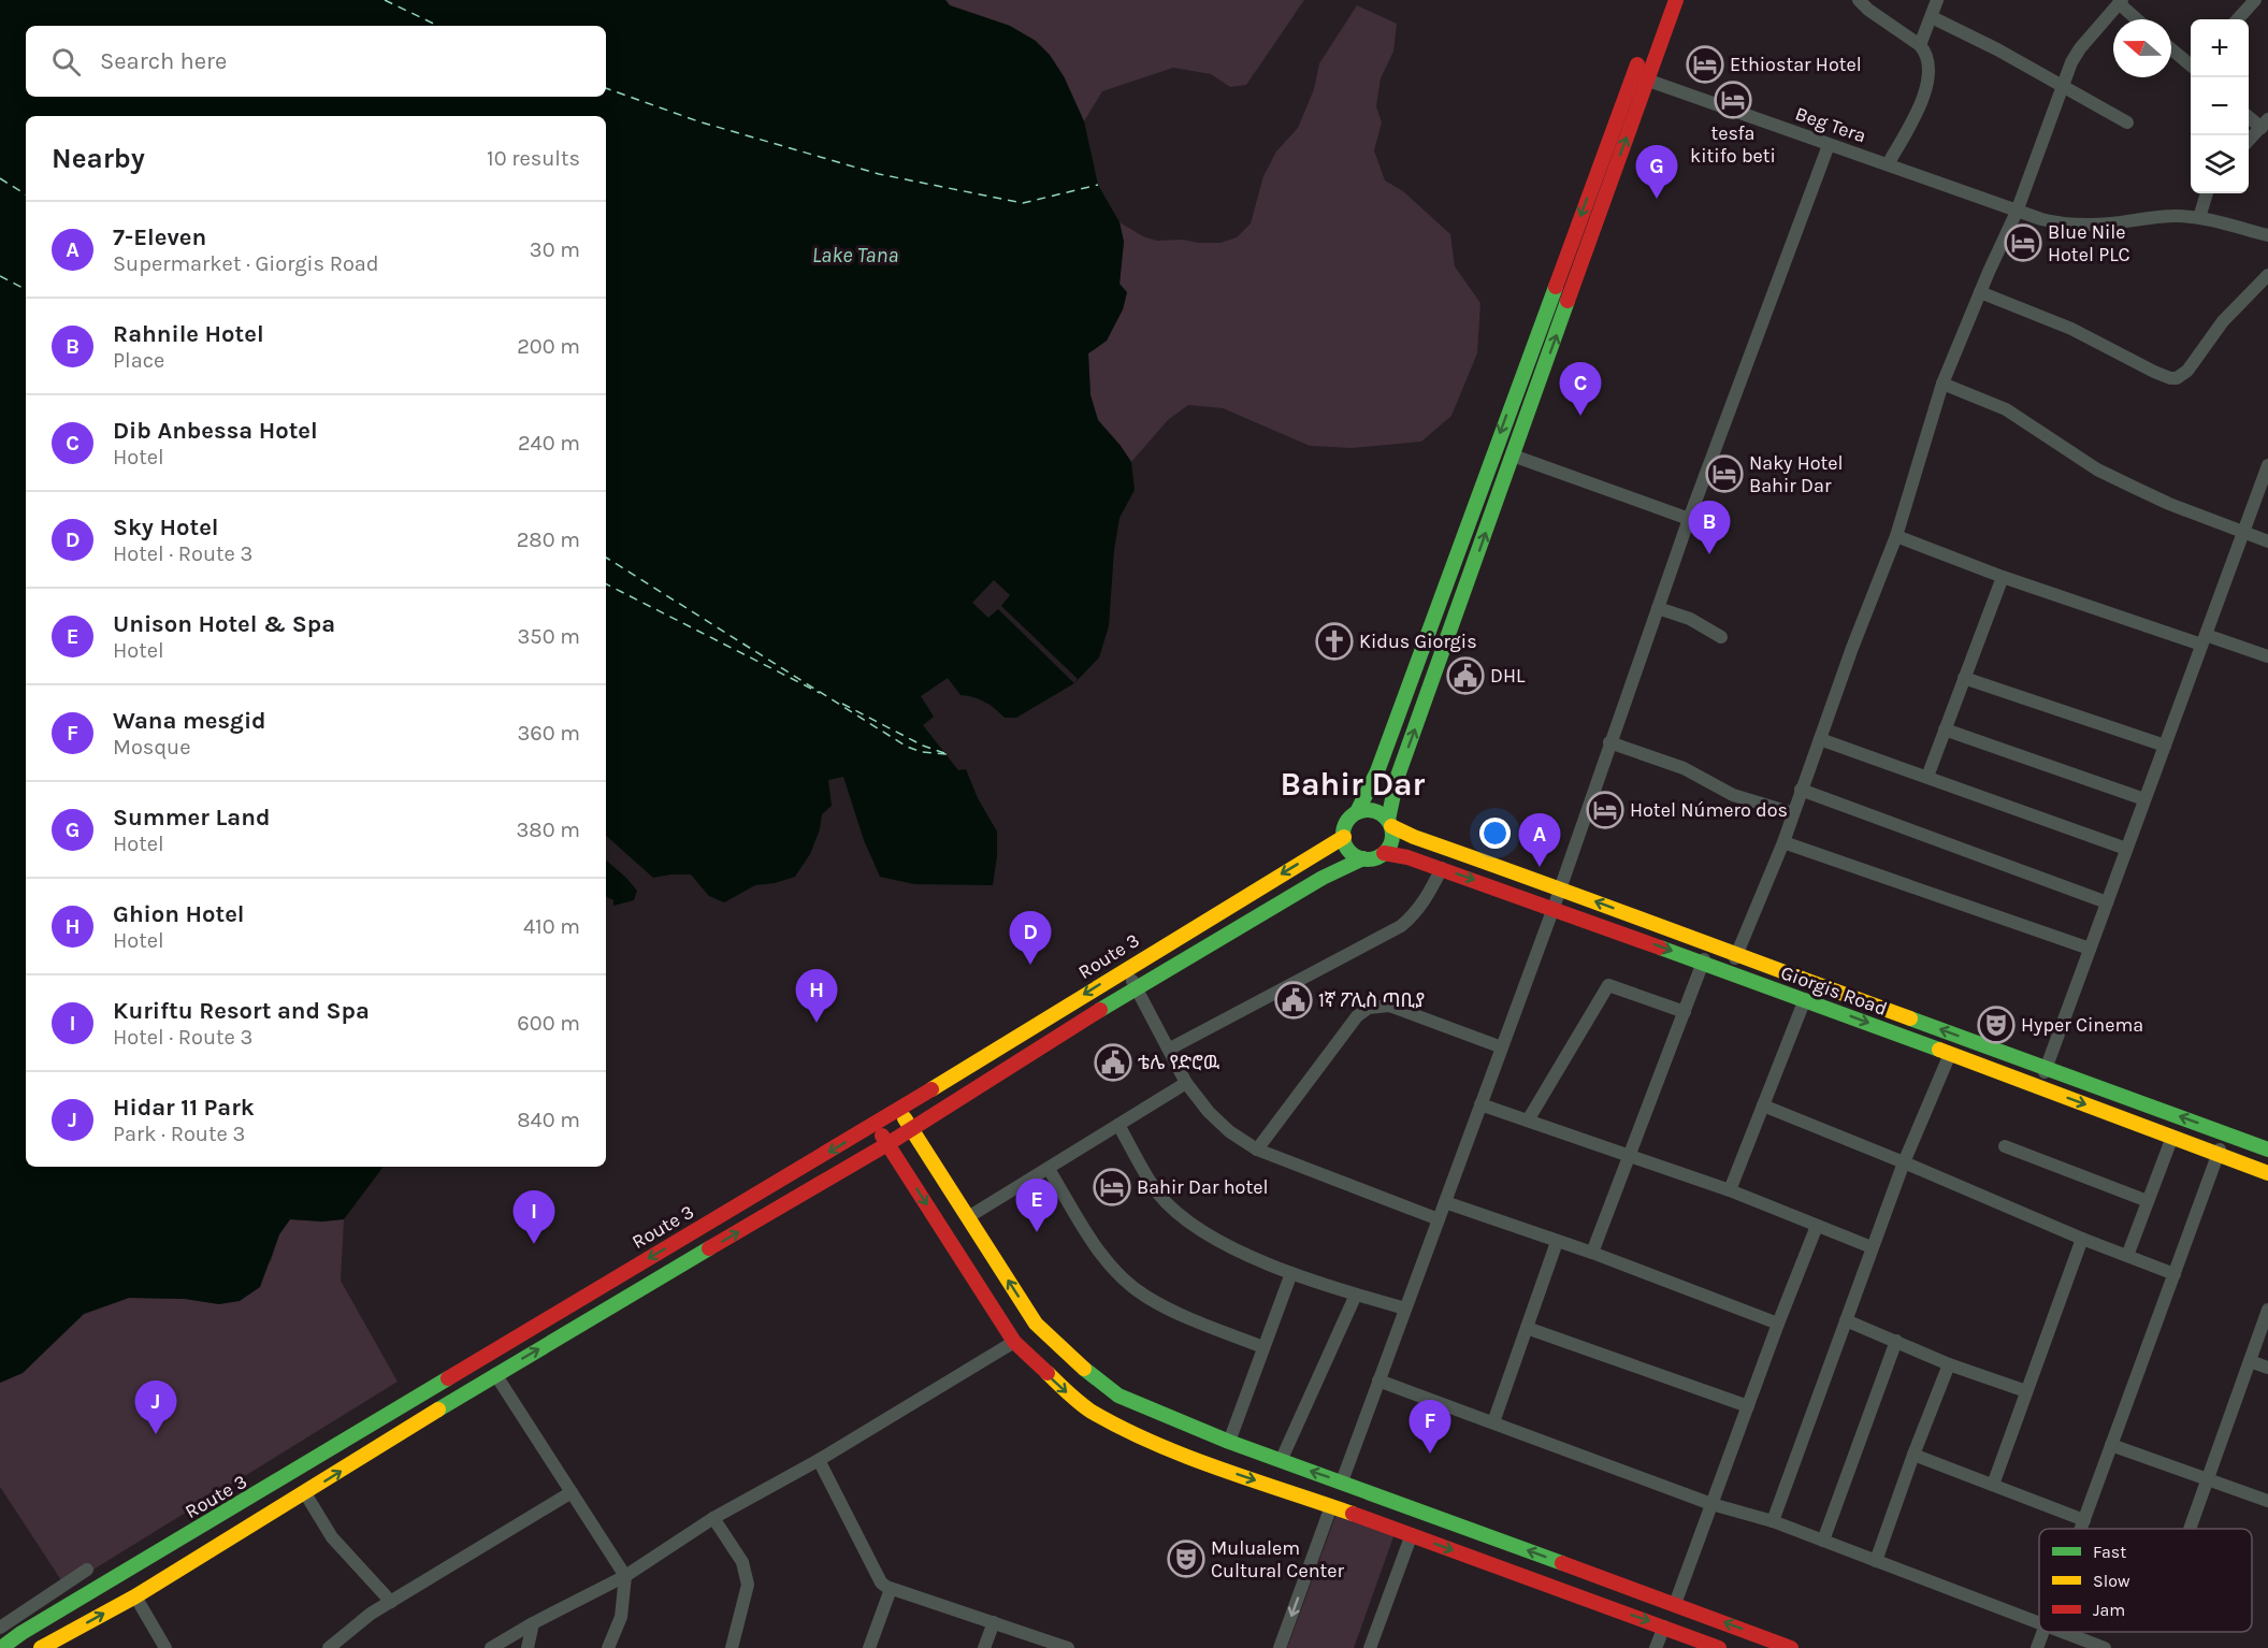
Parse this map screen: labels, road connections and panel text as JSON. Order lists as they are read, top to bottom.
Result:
{
  "streets": {
    "main road": ["Route 3", "Giorgis Road"],
    "street": ["Beg Tera"]
  },
  "crossings": [
    ["Route 3", "Giorgis Road"]
  ],
  "districts": ["Bahir Dar"],
  "water": ["Lake Tana"],
  "places": {
    "hotel": [
      "Ethiostar Hotel",
      "tesfa kitifo beti",
      "Blue Nile Hotel PLC",
      "Naky Hotel Bahir Dar",
      "Hotel Número dos",
      "Bahir Dar hotel"
    ],
    "church": ["Kidus Giorgis"],
    "public building": ["DHL", "1ኛ ፖሊስ ጣቢያ", "ቴሌ የድሮዉ"],
    "theatre": ["Hyper Cinema", "Mulualem Cultural Center"]
  },
  "legend": ["Fast", "Slow", "Jam"],
  "north": "left",
  "page": {
    "map_buttons": ["+", "−"],
    "search": "Search here",
    "heading": ["Nearby", "10 results"],
    "pins": [
      "G",
      "C",
      "B",
      "A",
      "D",
      "H",
      "E",
      "I",
      "J",
      "F"
    ],
    "list": [
      {
        "mark": "A",
        "name": "7-Eleven",
        "note": "Supermarket · Giorgis Road",
        "value": "30 m"
      },
      {
        "mark": "B",
        "name": "Rahnile Hotel",
        "note": "Place",
        "value": "200 m"
      },
      {
        "mark": "C",
        "name": "Dib Anbessa Hotel",
        "note": "Hotel",
        "value": "240 m"
      },
      {
        "mark": "D",
        "name": "Sky Hotel",
        "note": "Hotel · Route 3",
        "value": "280 m"
      },
      {
        "mark": "E",
        "name": "Unison Hotel & Spa",
        "note": "Hotel",
        "value": "350 m"
      },
      {
        "mark": "F",
        "name": "Wana mesgid",
        "note": "Mosque",
        "value": "360 m"
      },
      {
        "mark": "G",
        "name": "Summer Land",
        "note": "Hotel",
        "value": "380 m"
      },
      {
        "mark": "H",
        "name": "Ghion Hotel",
        "note": "Hotel",
        "value": "410 m"
      },
      {
        "mark": "I",
        "name": "Kuriftu Resort and Spa",
        "note": "Hotel · Route 3",
        "value": "600 m"
      },
      {
        "mark": "J",
        "name": "Hidar 11 Park",
        "note": "Park · Route 3",
        "value": "840 m"
      }
    ]
  }
}
